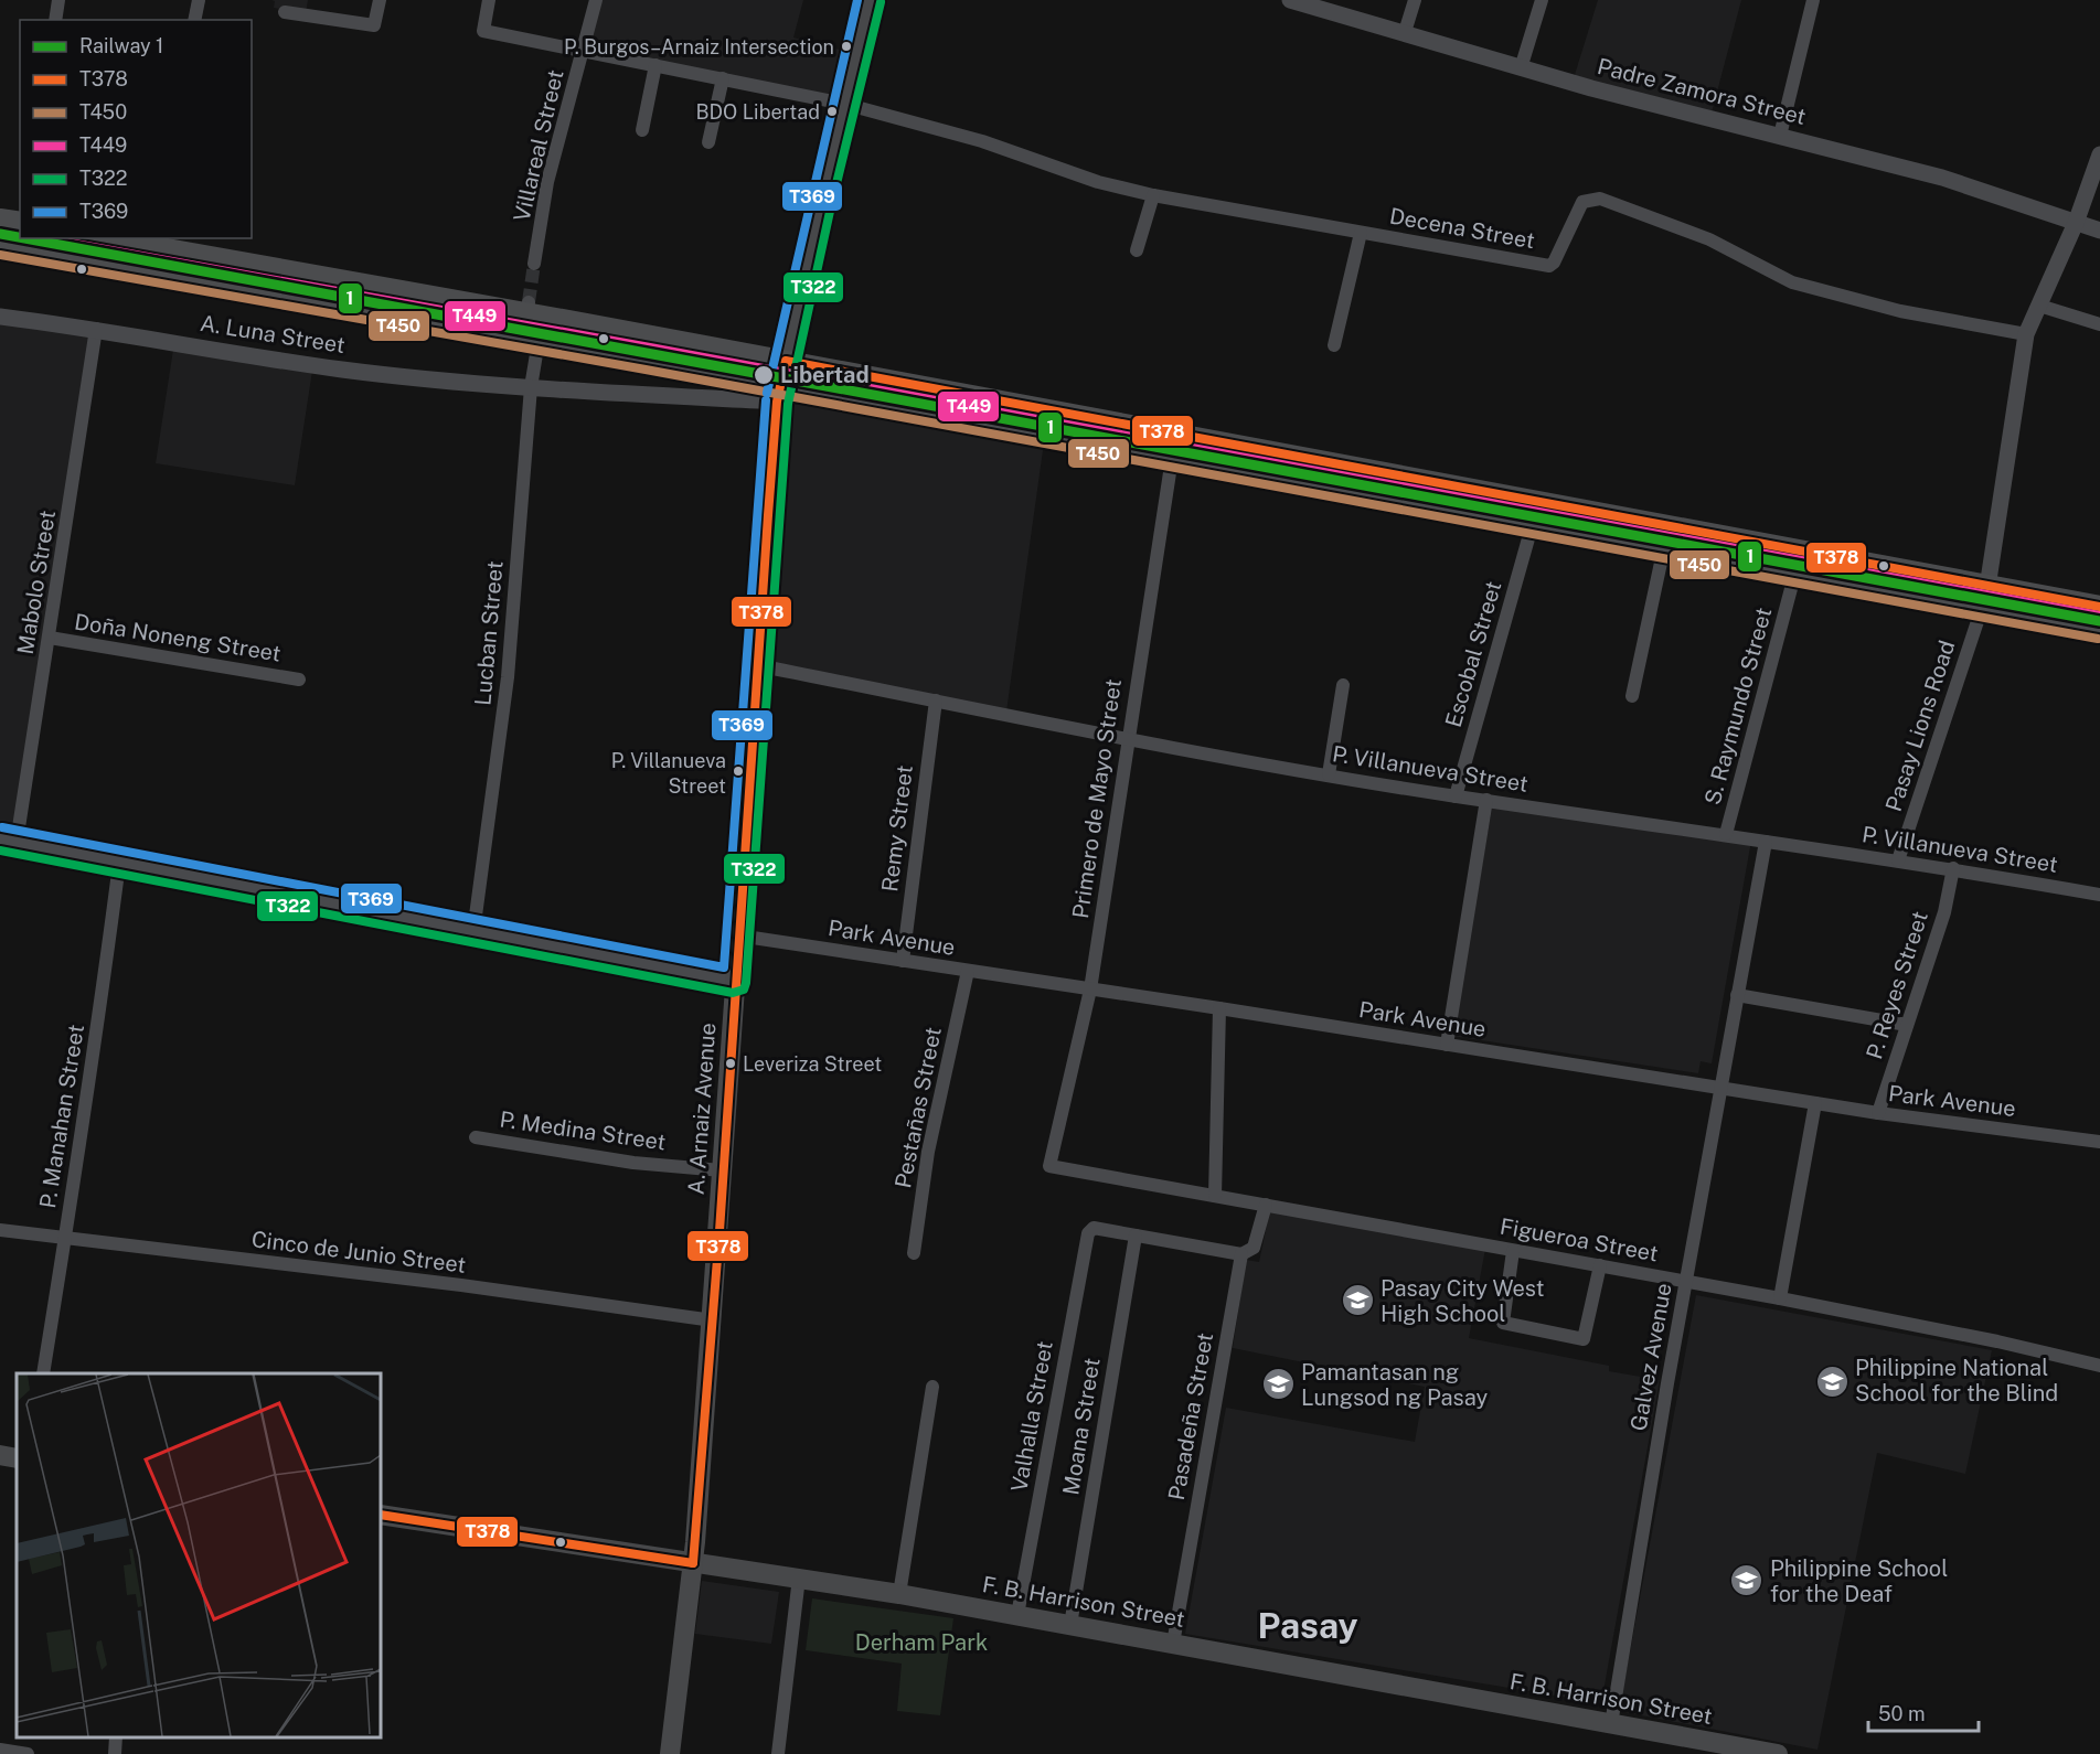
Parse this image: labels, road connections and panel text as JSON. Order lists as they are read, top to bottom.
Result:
{
  "streets": {
    "main road": ["A. Arnaiz Avenue", "F. B. Harrison Street"],
    "street": [
      "Padre Zamora Street",
      "Villareal Street",
      "Decena Street",
      "A. Luna Street",
      "Mabolo Street",
      "Lucban Street",
      "Doña Noneng Street",
      "Escobal Street",
      "S. Raymundo Street",
      "Pasay Lions Road",
      "P. Villanueva Street",
      "Primero de Mayo Street",
      "Remy Street",
      "Park Avenue",
      "P. Reyes Street",
      "Pestañas Street",
      "P. Manahan Street",
      "P. Medina Street",
      "Figueroa Street",
      "Cinco de Junio Street",
      "Galvez Avenue",
      "Valhalla Street",
      "Pasadeña Street",
      "Moana Street"
    ]
  },
  "crossings": [
    ["Villareal Street", "Decena Street"],
    ["Decena Street", "A. Arnaiz Avenue"],
    ["A. Luna Street", "Mabolo Street"],
    ["A. Luna Street", "Lucban Street"],
    ["A. Luna Street", "A. Arnaiz Avenue"],
    ["Mabolo Street", "Doña Noneng Street"],
    ["Escobal Street", "P. Villanueva Street"],
    ["S. Raymundo Street", "P. Villanueva Street"],
    ["Pasay Lions Road", "P. Villanueva Street"],
    ["P. Villanueva Street", "Primero de Mayo Street"],
    ["P. Villanueva Street", "Remy Street"],
    ["P. Villanueva Street", "P. Reyes Street"],
    ["P. Villanueva Street", "A. Arnaiz Avenue"],
    ["P. Villanueva Street", "Galvez Avenue"],
    ["Primero de Mayo Street", "Park Avenue"],
    ["Primero de Mayo Street", "Figueroa Street"],
    ["Remy Street", "Park Avenue"],
    ["Park Avenue", "P. Reyes Street"],
    ["Park Avenue", "Pestañas Street"],
    ["Park Avenue", "A. Arnaiz Avenue"],
    ["Park Avenue", "Galvez Avenue"],
    ["A. Arnaiz Avenue", "P. Medina Street"],
    ["A. Arnaiz Avenue", "Cinco de Junio Street"],
    ["A. Arnaiz Avenue", "F. B. Harrison Street"],
    ["P. Manahan Street", "Cinco de Junio Street"],
    ["Figueroa Street", "Galvez Avenue"],
    ["Figueroa Street", "Pasadeña Street"],
    ["Galvez Avenue", "F. B. Harrison Street"],
    ["Valhalla Street", "Moana Street"],
    ["Valhalla Street", "F. B. Harrison Street"],
    ["Pasadeña Street", "F. B. Harrison Street"],
    ["Moana Street", "F. B. Harrison Street"]
  ],
  "districts": ["Pasay"],
  "parks": ["Derham Park"],
  "places": {
    "other": [
      "P. Burgos–Arnaiz Intersection",
      "BDO Libertad",
      "Libertad",
      "P. Villanueva Street",
      "Leveriza Street"
    ],
    "school or university": [
      "Pasay City West High School",
      "Philippine National School for the Blind",
      "Pamantasan ng Lungsod ng Pasay",
      "Philippine School for the Deaf"
    ]
  },
  "lines": [
    "transit line T369",
    "transit line T322",
    "rail line 1",
    "transit line T449",
    "transit line T450",
    "transit line T378"
  ],
  "legend": [
    "Railway 1",
    "T378",
    "T450",
    "T449",
    "T322",
    "T369"
  ],
  "scale_bar": "50 m"
}
